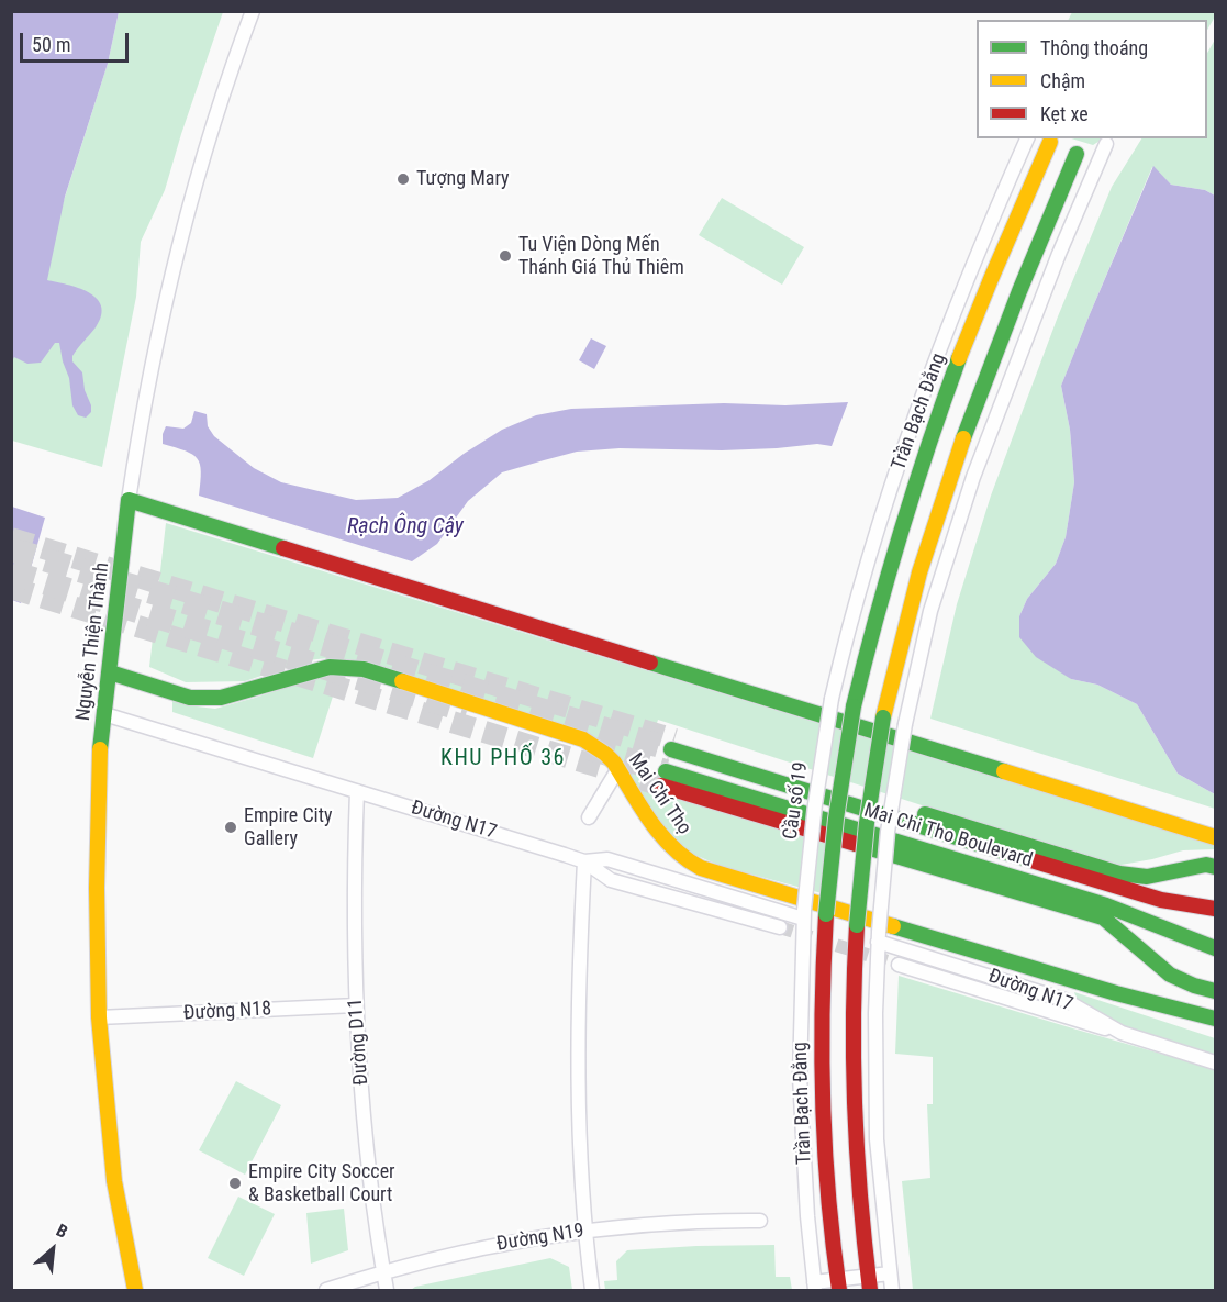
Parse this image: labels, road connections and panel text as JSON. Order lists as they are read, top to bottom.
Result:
{
  "streets": {
    "main road": [
      "Trần Bạch Đằng",
      "Nguyễn Thiện Thành",
      "Mai Chí Thọ",
      "Mai Chi Tho Boulevard"
    ],
    "street": [
      "Cầu số 19",
      "Đường N17",
      "Đường N18",
      "Đường D11",
      "Đường N19"
    ]
  },
  "crossings": [
    ["Nguyễn Thiện Thành", "Mai Chí Thọ"],
    ["Nguyễn Thiện Thành", "Đường N17"],
    ["Nguyễn Thiện Thành", "Đường N18"],
    ["Mai Chí Thọ", "Mai Chi Tho Boulevard"],
    ["Cầu số 19", "Đường N17"],
    ["Đường N17", "Đường D11"],
    ["Đường N18", "Đường D11"],
    ["Đường D11", "Đường N19"]
  ],
  "districts": ["KHU PHỐ 36"],
  "water": ["Rạch Ông Cậy"],
  "places": [
    "Tượng Mary",
    "Tu Viện Dòng Mến Thánh Giá Thủ Thiêm",
    "Empire City Gallery",
    "Empire City Soccer & Basketball Court"
  ],
  "legend": ["Thông thoáng", "Chậm", "Kẹt xe"],
  "scale_bar": "50 m",
  "north": "top right"
}
